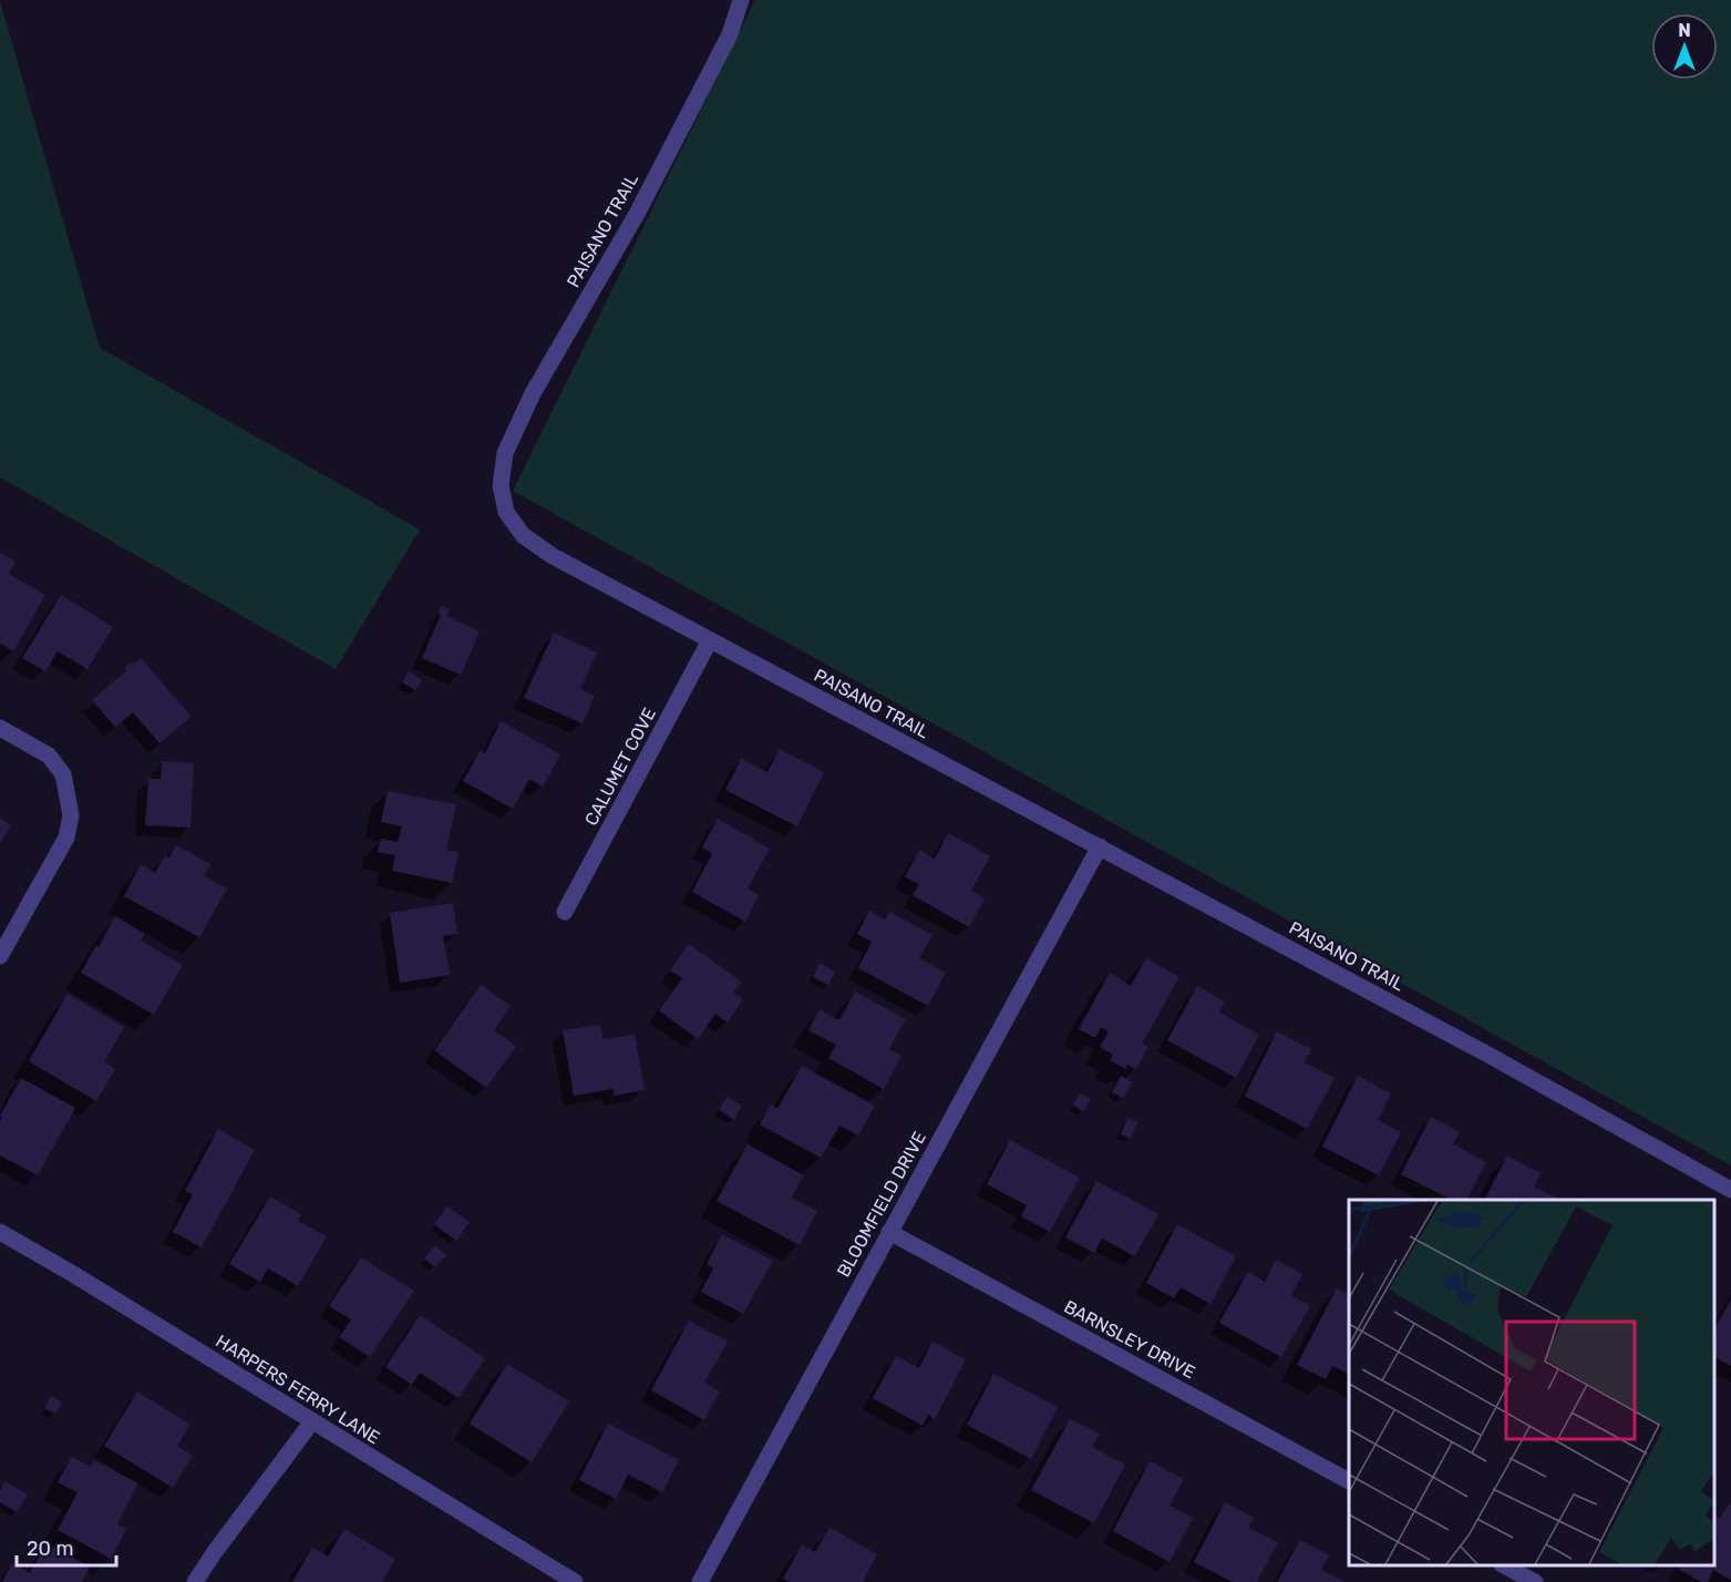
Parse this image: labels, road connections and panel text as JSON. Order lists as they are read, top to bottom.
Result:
{
  "streets": {
    "street": [
      "PAISANO TRAIL",
      "CALUMET COVE",
      "BLOOMFIELD DRIVE",
      "BARNSLEY DRIVE",
      "HARPERS FERRY LANE"
    ]
  },
  "crossings": [
    ["PAISANO TRAIL", "CALUMET COVE"],
    ["PAISANO TRAIL", "BLOOMFIELD DRIVE"],
    ["BLOOMFIELD DRIVE", "BARNSLEY DRIVE"]
  ],
  "scale_bar": "20 m",
  "north": "top"
}
